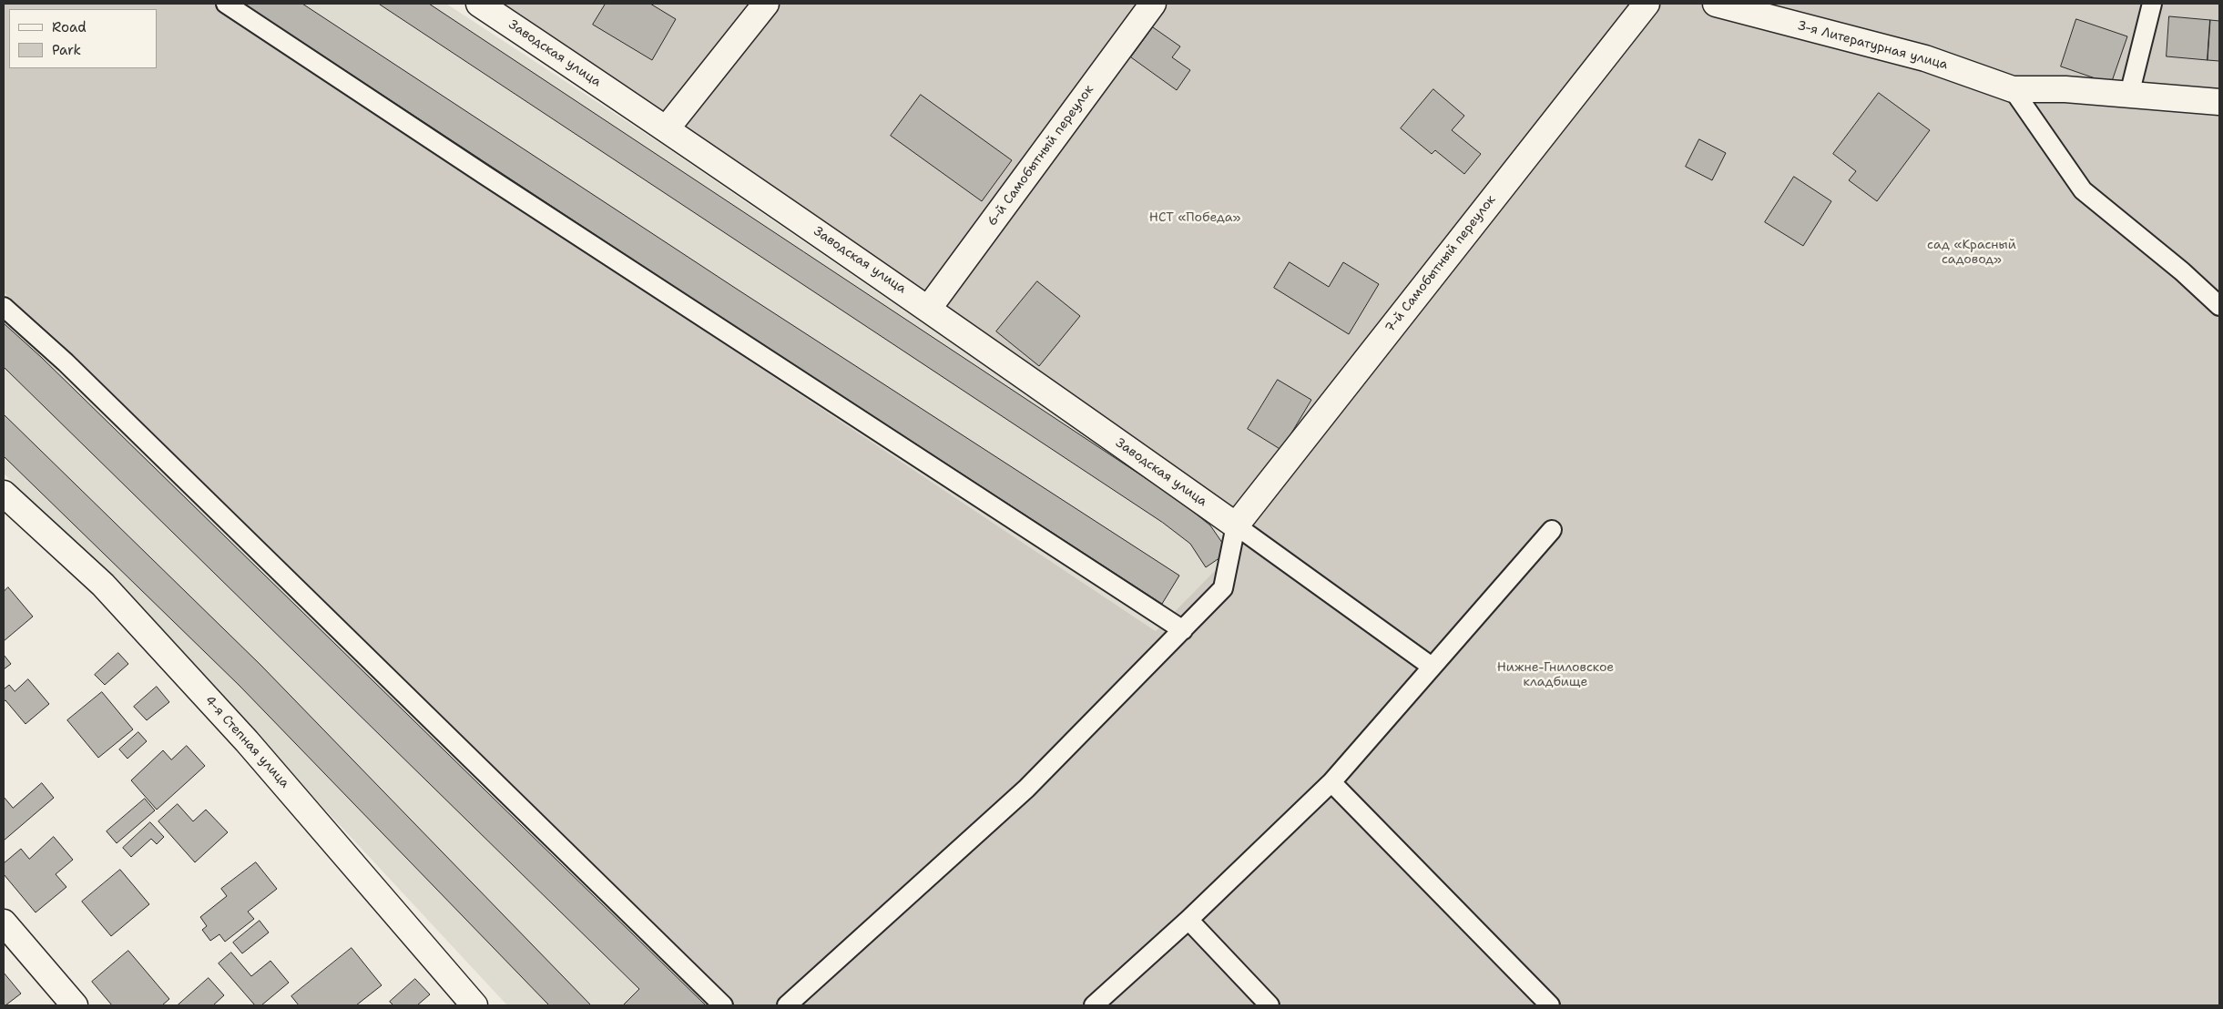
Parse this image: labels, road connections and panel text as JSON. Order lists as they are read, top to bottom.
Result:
{
  "streets": {
    "street": [
      "3-я Литературная улица",
      "Заводская улица",
      "6-й Самобытный переулок",
      "7-й Самобытный переулок",
      "4-я Степная улица"
    ]
  },
  "crossings": [
    ["Заводская улица", "6-й Самобытный переулок"],
    ["Заводская улица", "7-й Самобытный переулок"]
  ],
  "parks": ["НСТ «Победа»", "сад «Красный садовод»", "Нижне-Гниловское кладбище"],
  "legend": ["Road", "Park"]
}
